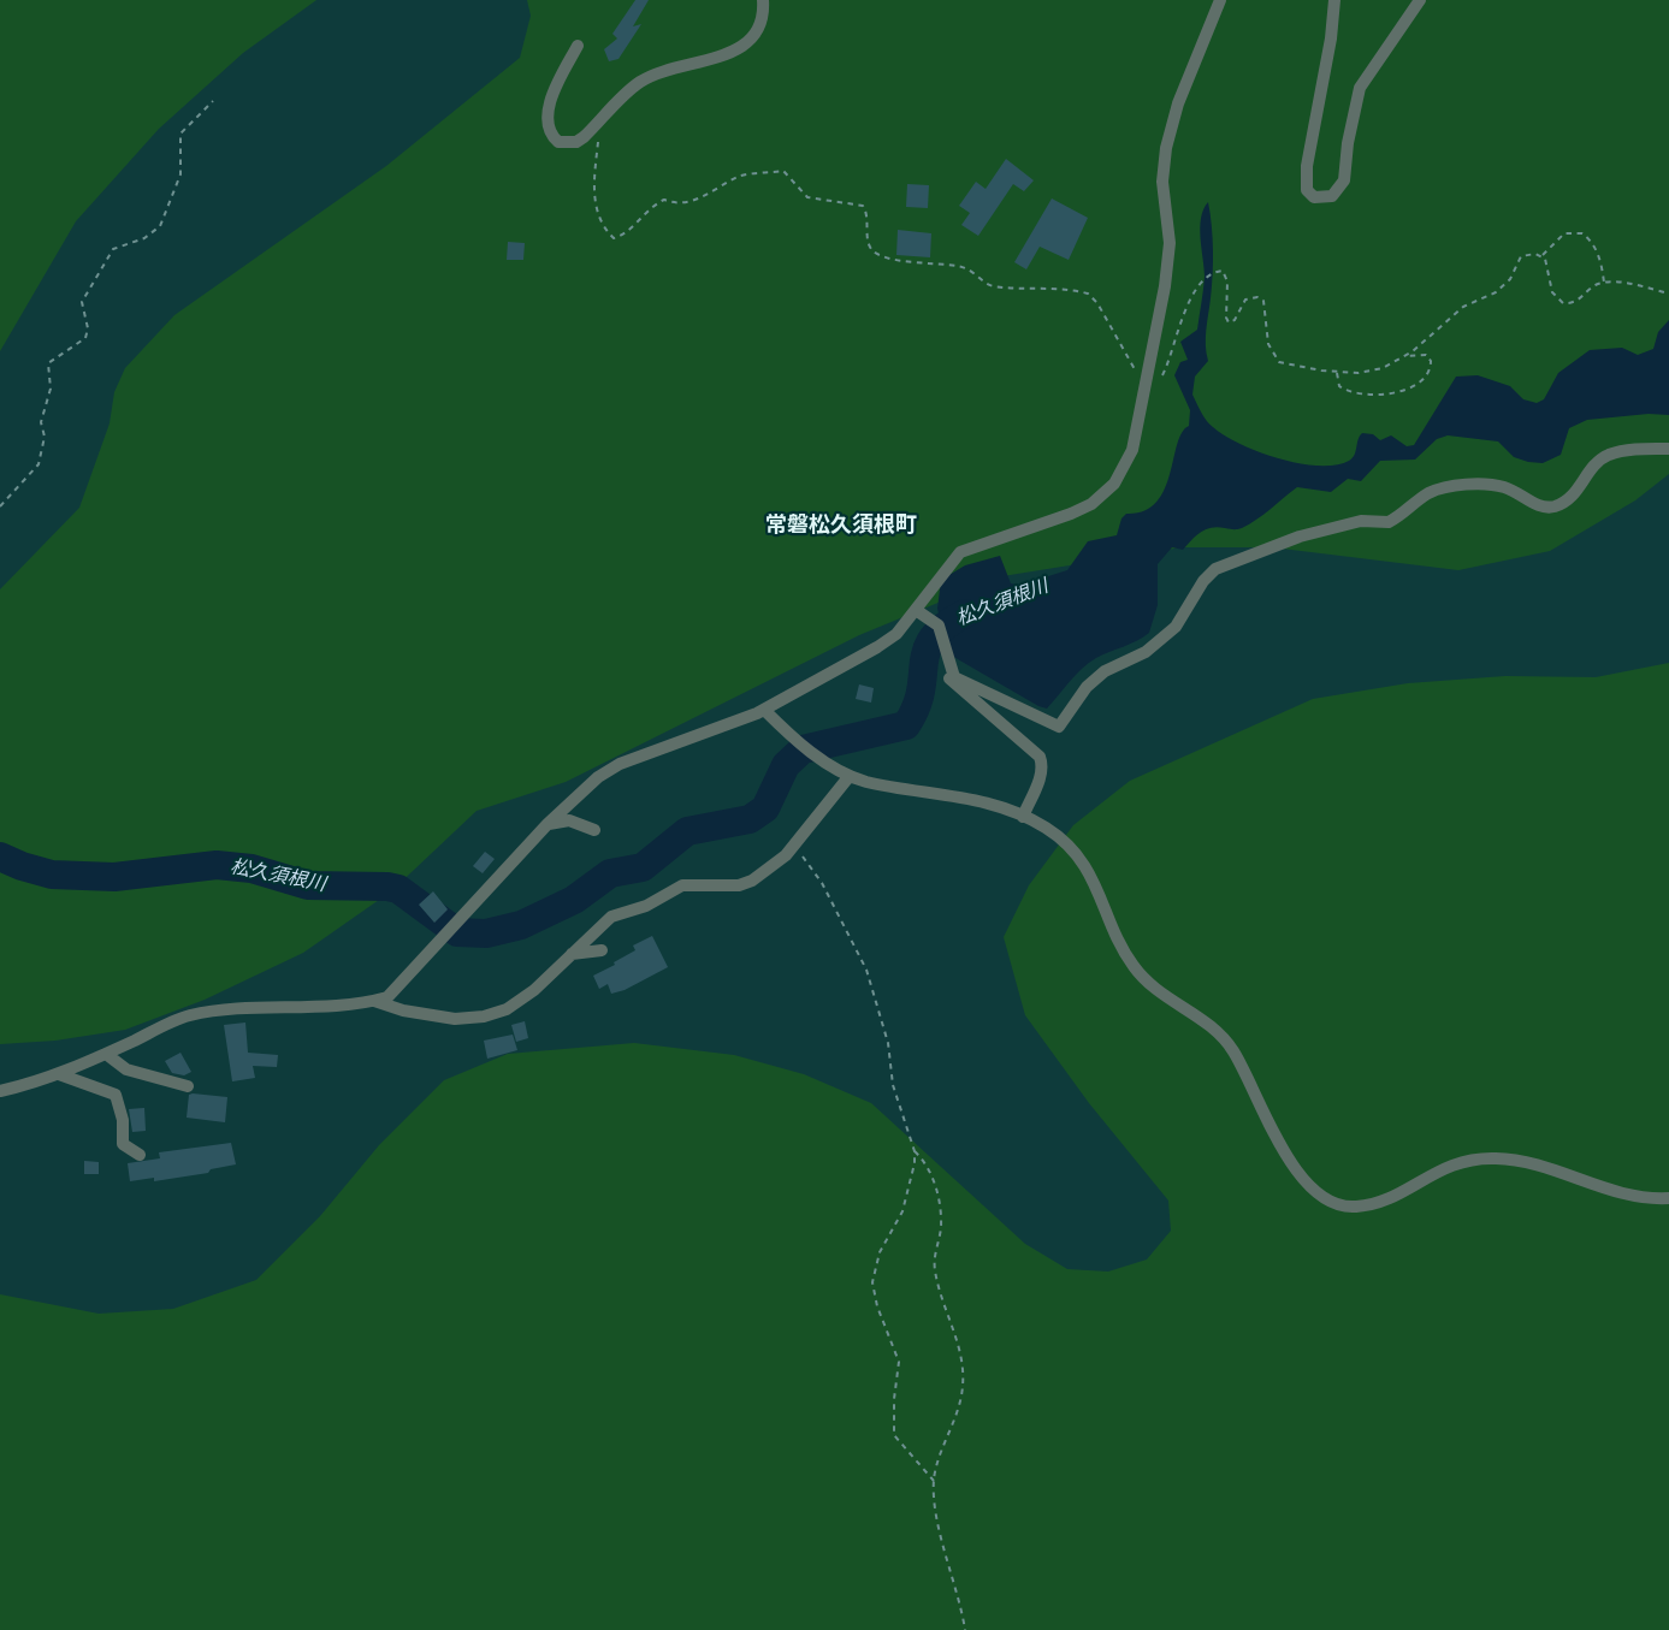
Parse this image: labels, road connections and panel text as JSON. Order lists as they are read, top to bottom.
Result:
{
  "districts": ["常磐松久須根町"],
  "water": ["松久須根川"]
}
